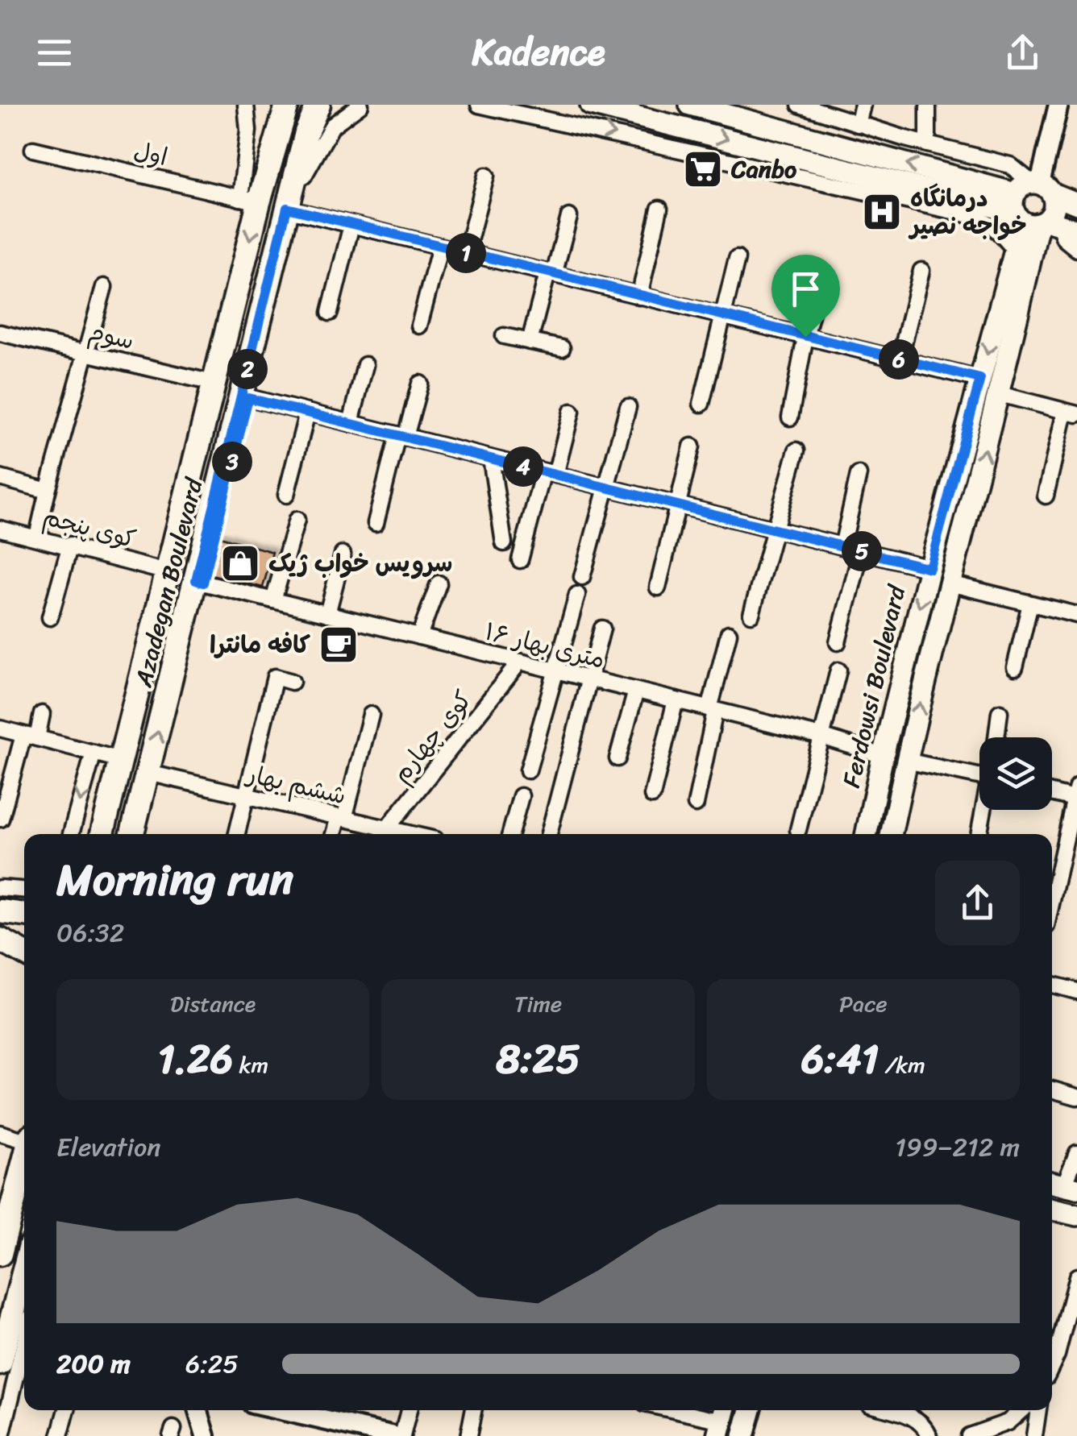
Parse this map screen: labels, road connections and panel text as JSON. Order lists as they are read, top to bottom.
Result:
{
  "streets": {
    "main road": ["Azadegan Boulevard", "Ferdowsi Boulevard"],
    "street": [
      "اول",
      "سوم",
      "کوی پنجم",
      "۱۶ متری بهار",
      "کوی چهارم",
      "ششم بهار"
    ]
  },
  "crossings": [
    ["اول", "Azadegan Boulevard"],
    ["سوم", "Azadegan Boulevard"],
    ["کوی پنجم", "Azadegan Boulevard"],
    ["Azadegan Boulevard", "۱۶ متری بهار"],
    ["Azadegan Boulevard", "ششم بهار"],
    ["۱۶ متری بهار", "Ferdowsi Boulevard"],
    ["۱۶ متری بهار", "کوی چهارم"],
    ["کوی چهارم", "ششم بهار"]
  ],
  "places": {
    "supermarket": ["Canbo"],
    "hospital": ["درمانگاه خواجه نصیر"],
    "shop": ["سرویس خواب ژیک"],
    "cafe": ["کافه مانترا"]
  },
  "page": {
    "header": "Kadence",
    "pins": [
      "1",
      "6",
      "2",
      "3",
      "4",
      "5"
    ],
    "heading": ["Morning run", "06:32"],
    "stats": [
      ["Distance", "1.26 km"],
      ["Time", "8:25"],
      ["Pace", "6:41 /km"]
    ],
    "chart": ["Elevation", "199–212 m"],
    "list": [
      {
        "name": "200 m",
        "note": "6:25"
      }
    ]
  }
}
